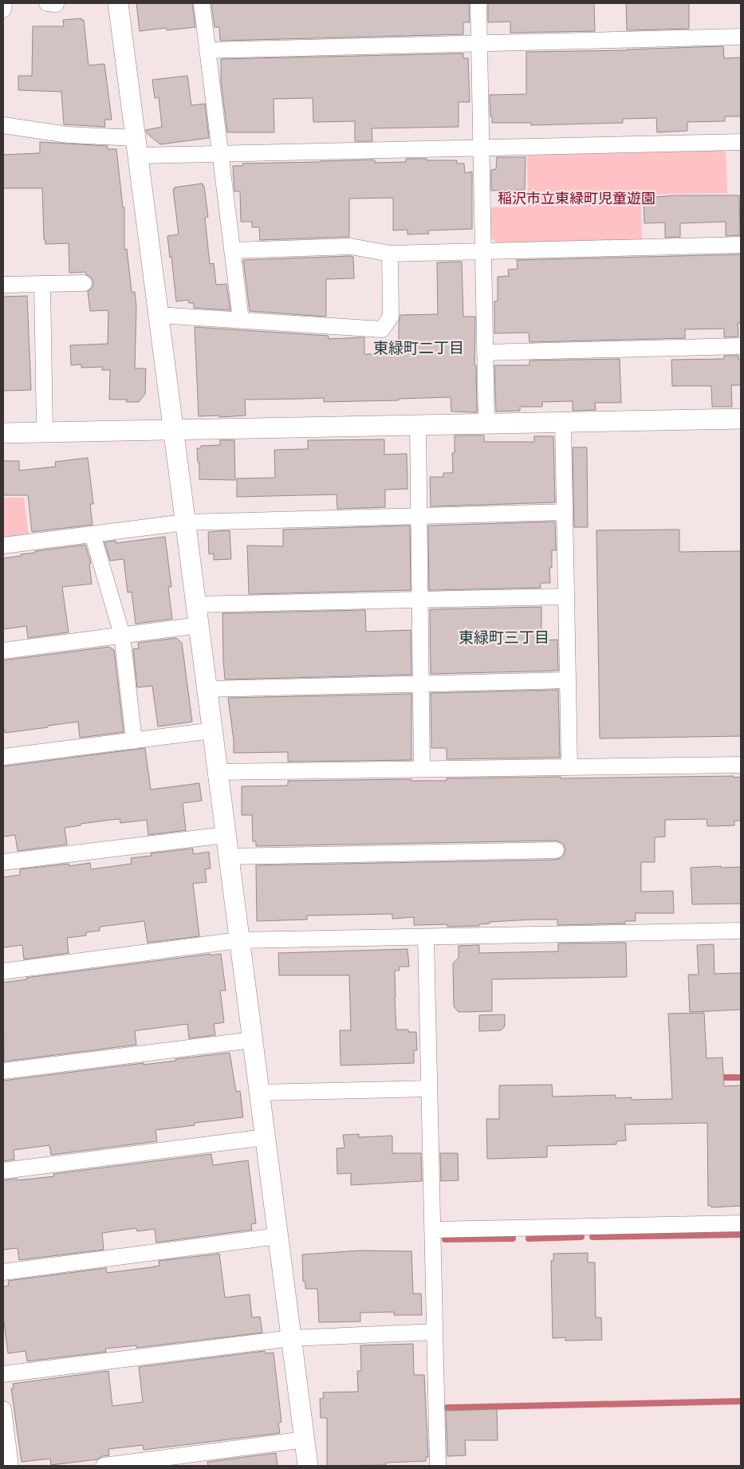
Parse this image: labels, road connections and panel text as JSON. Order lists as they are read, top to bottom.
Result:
{
  "districts": ["東緑町二丁目", "東緑町三丁目"],
  "parks": ["稲沢市立東緑町児童遊園"]
}
